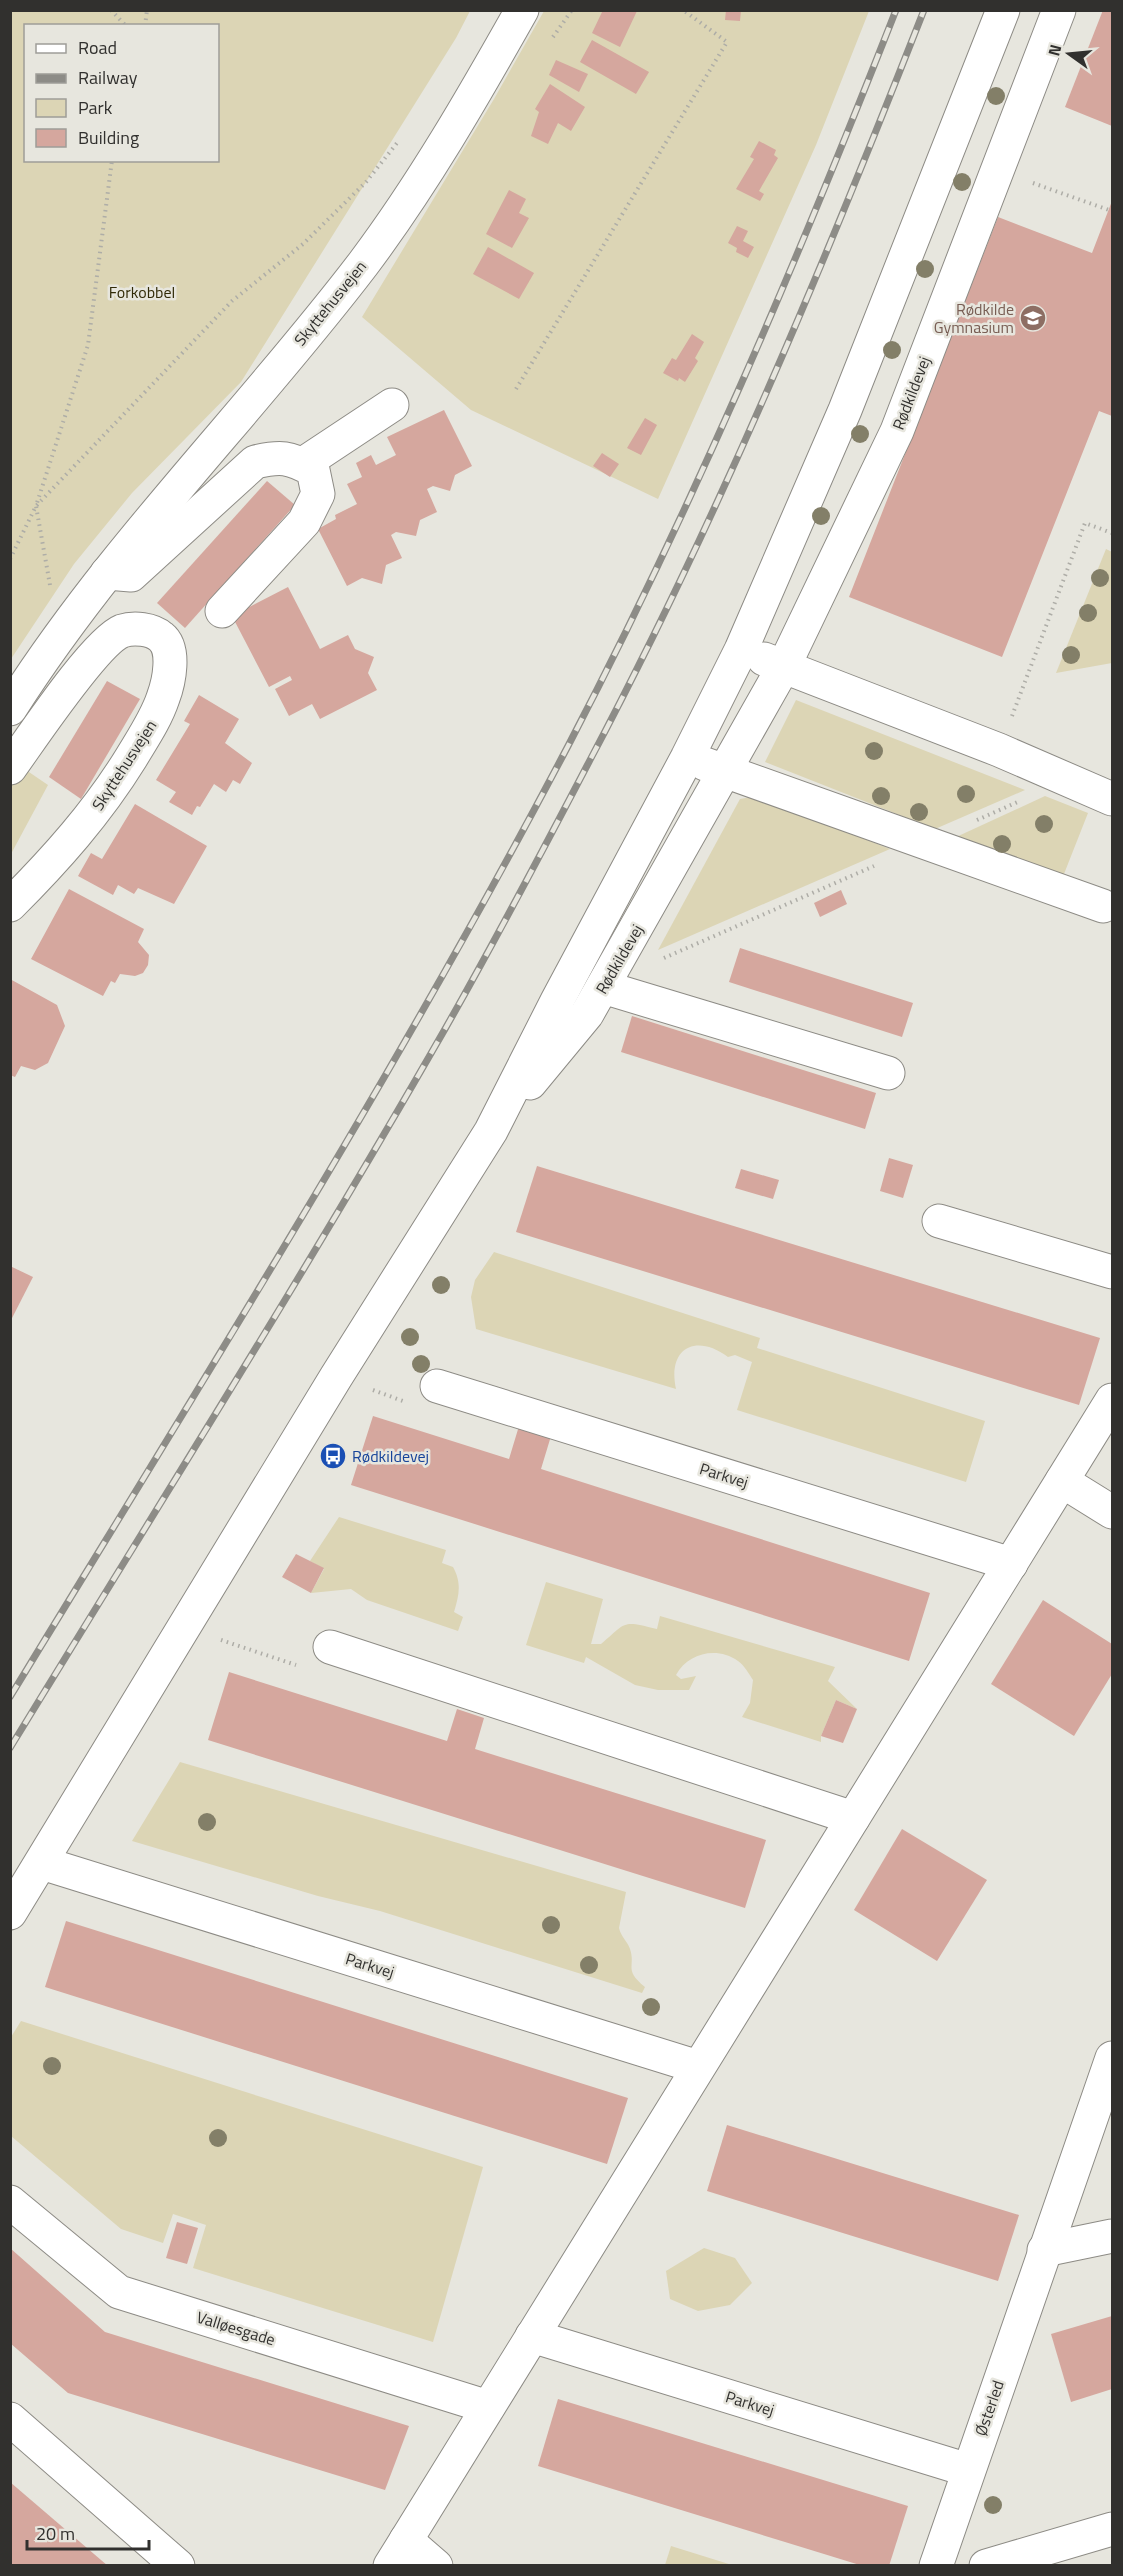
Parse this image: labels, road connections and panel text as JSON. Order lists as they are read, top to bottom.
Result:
{
  "streets": {
    "street": [
      "Skyttehusvejen",
      "Rødkildevej",
      "Parkvej",
      "Valløesgade",
      "Østerled"
    ]
  },
  "crossings": [
    ["Rødkildevej", "Parkvej"],
    ["Parkvej", "Østerled"]
  ],
  "parks": ["Forkobbel"],
  "places": {
    "school or university": ["Rødkilde Gymnasium"],
    "bus stop": ["Rødkildevej"]
  },
  "legend": [
    "Road",
    "Railway",
    "Park",
    "Building"
  ],
  "scale_bar": "20 m",
  "north": "left"
}
